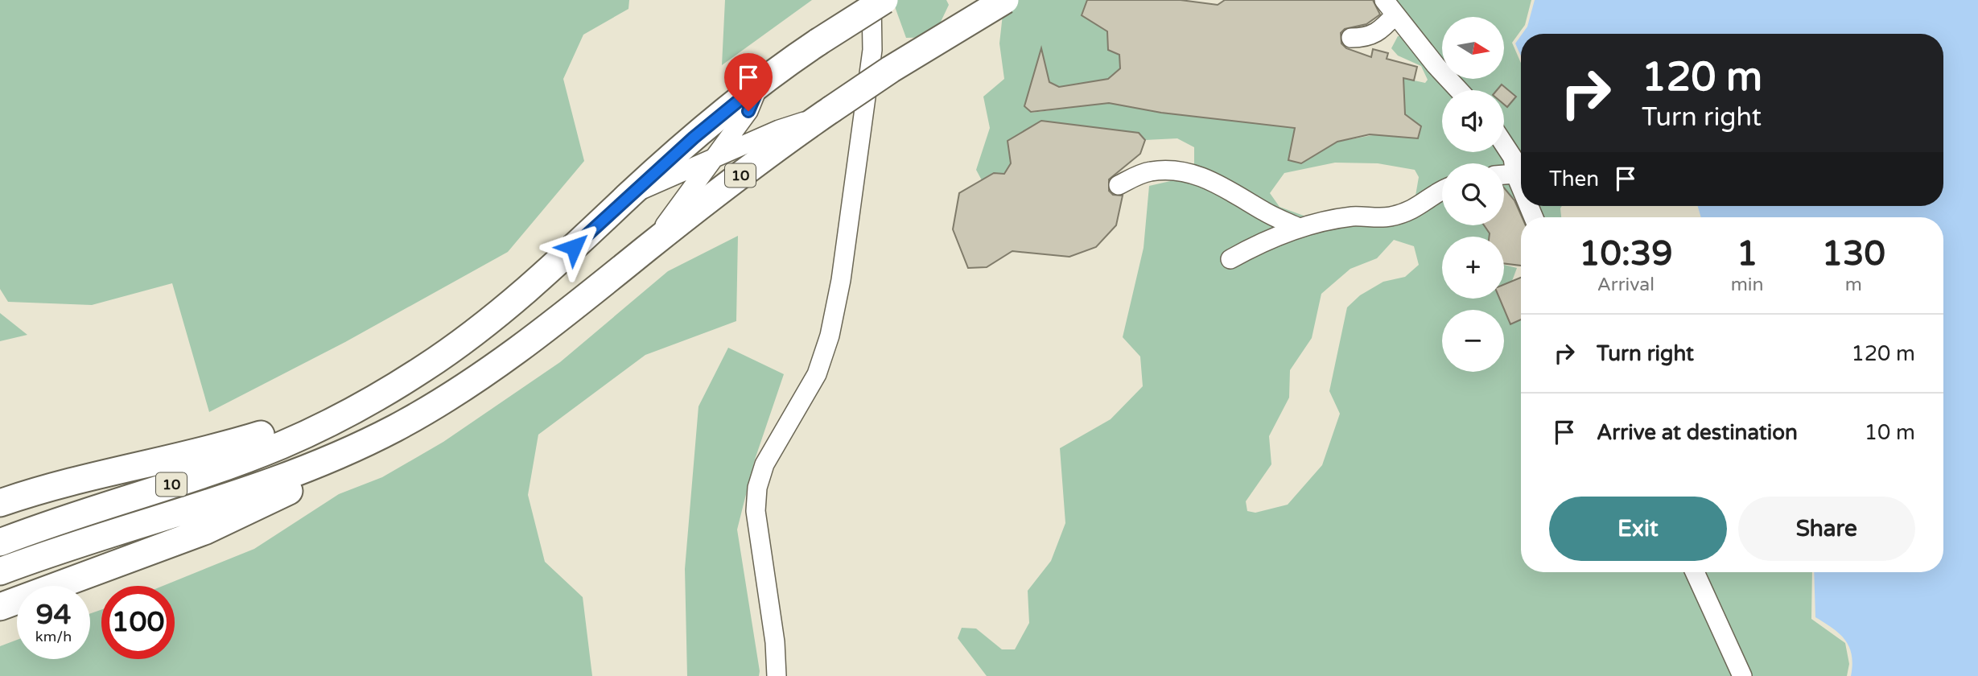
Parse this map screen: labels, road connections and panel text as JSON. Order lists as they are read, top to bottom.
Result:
{
  "streets": {
    "highway": ["10"]
  },
  "north": "right",
  "page": {
    "map_buttons": ["+", "−"],
    "turn": ["120 m", "Turn right"],
    "then": "Then",
    "eta": [
      "10:39",
      "Arrival",
      "1",
      "min",
      "130",
      "m"
    ],
    "list": [
      {
        "name": "Turn right",
        "value": "120 m"
      },
      {
        "name": "Arrive at destination",
        "value": "10 m"
      }
    ],
    "buttons": ["Exit", "Share"],
    "speed": "94 km/h",
    "limit": "100"
  }
}
